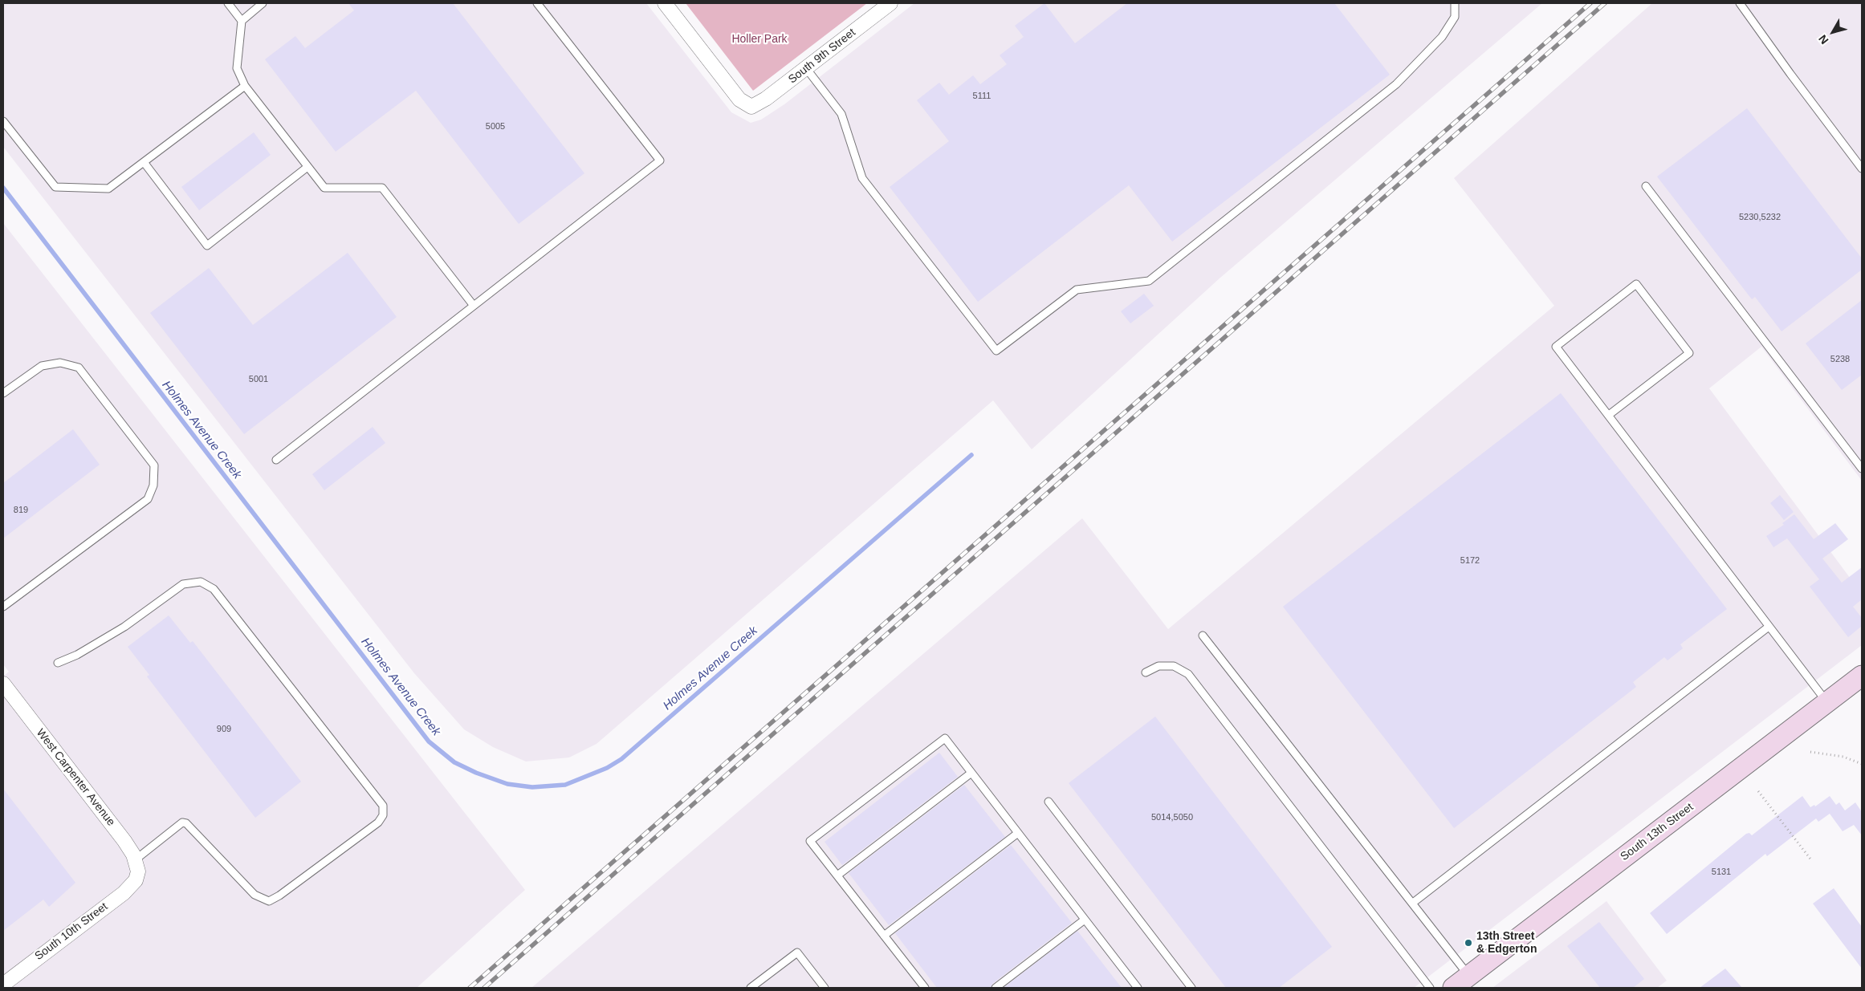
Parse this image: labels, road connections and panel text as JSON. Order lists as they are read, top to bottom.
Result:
{
  "streets": {
    "street": [
      "South 9th Street",
      "West Carpenter Avenue",
      "South 13th Street",
      "South 10th Street"
    ]
  },
  "crossings": [
    ["West Carpenter Avenue", "South 10th Street"]
  ],
  "water": ["Holmes Avenue Creek"],
  "parks": ["Holler Park"],
  "places": ["13th Street & Edgerton"],
  "house_numbers": [
    "5111",
    "5005",
    "5230,5232",
    "5238",
    "5001",
    "819",
    "5172",
    "909",
    "5014,5050",
    "5131"
  ],
  "north": "bottom left"
}
